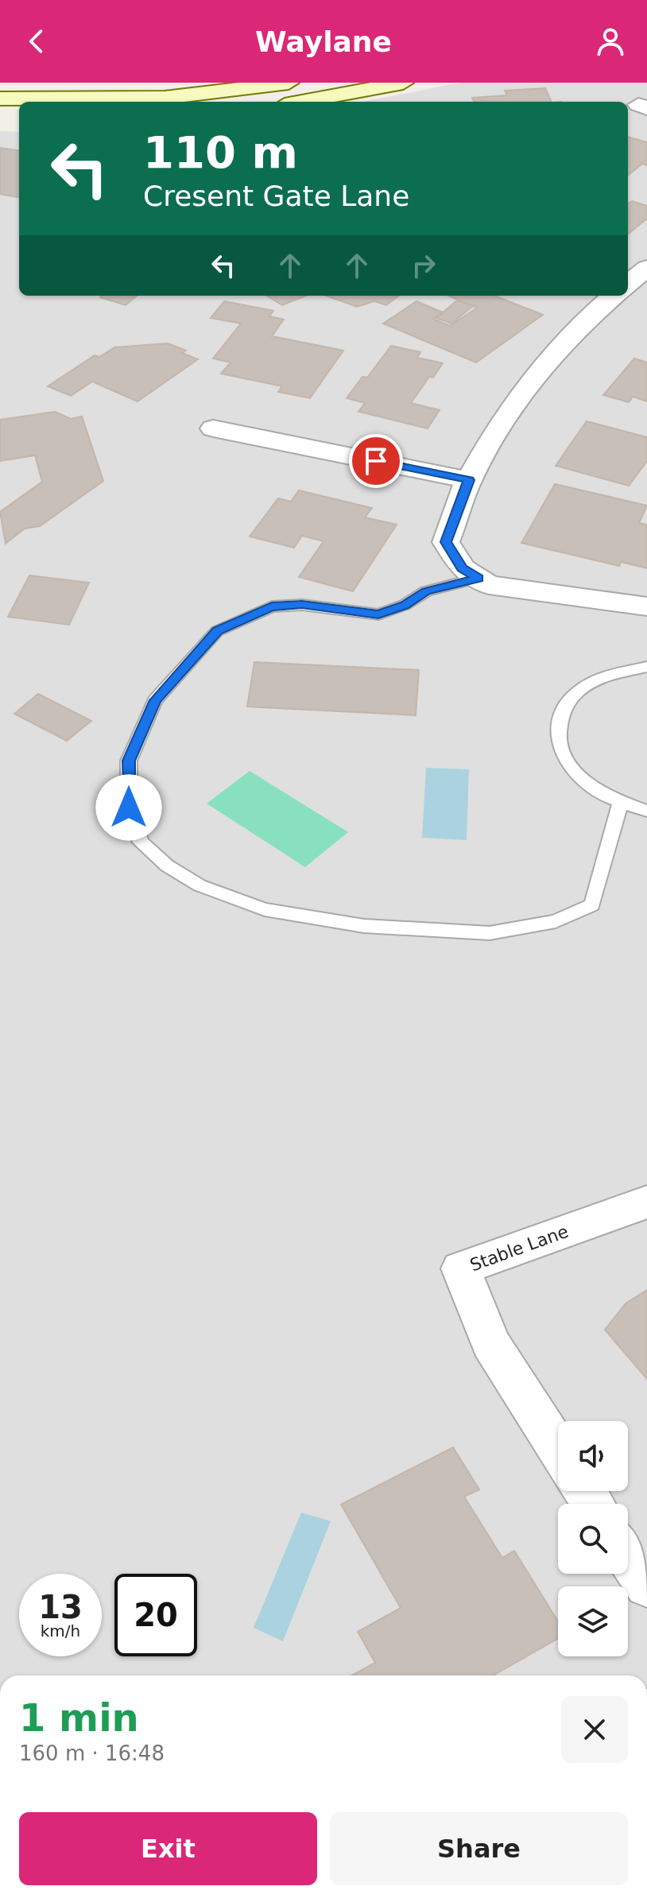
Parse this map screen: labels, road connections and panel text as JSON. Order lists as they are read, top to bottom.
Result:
{
  "streets": {
    "street": ["Stable Lane"]
  },
  "page": {
    "header": "Waylane",
    "turn": ["110 m", "Cresent Gate Lane"],
    "speed": "13 km/h",
    "limit": "20",
    "heading": ["1 min", "160 m · 16:48"],
    "buttons": ["Exit", "Share"]
  }
}
